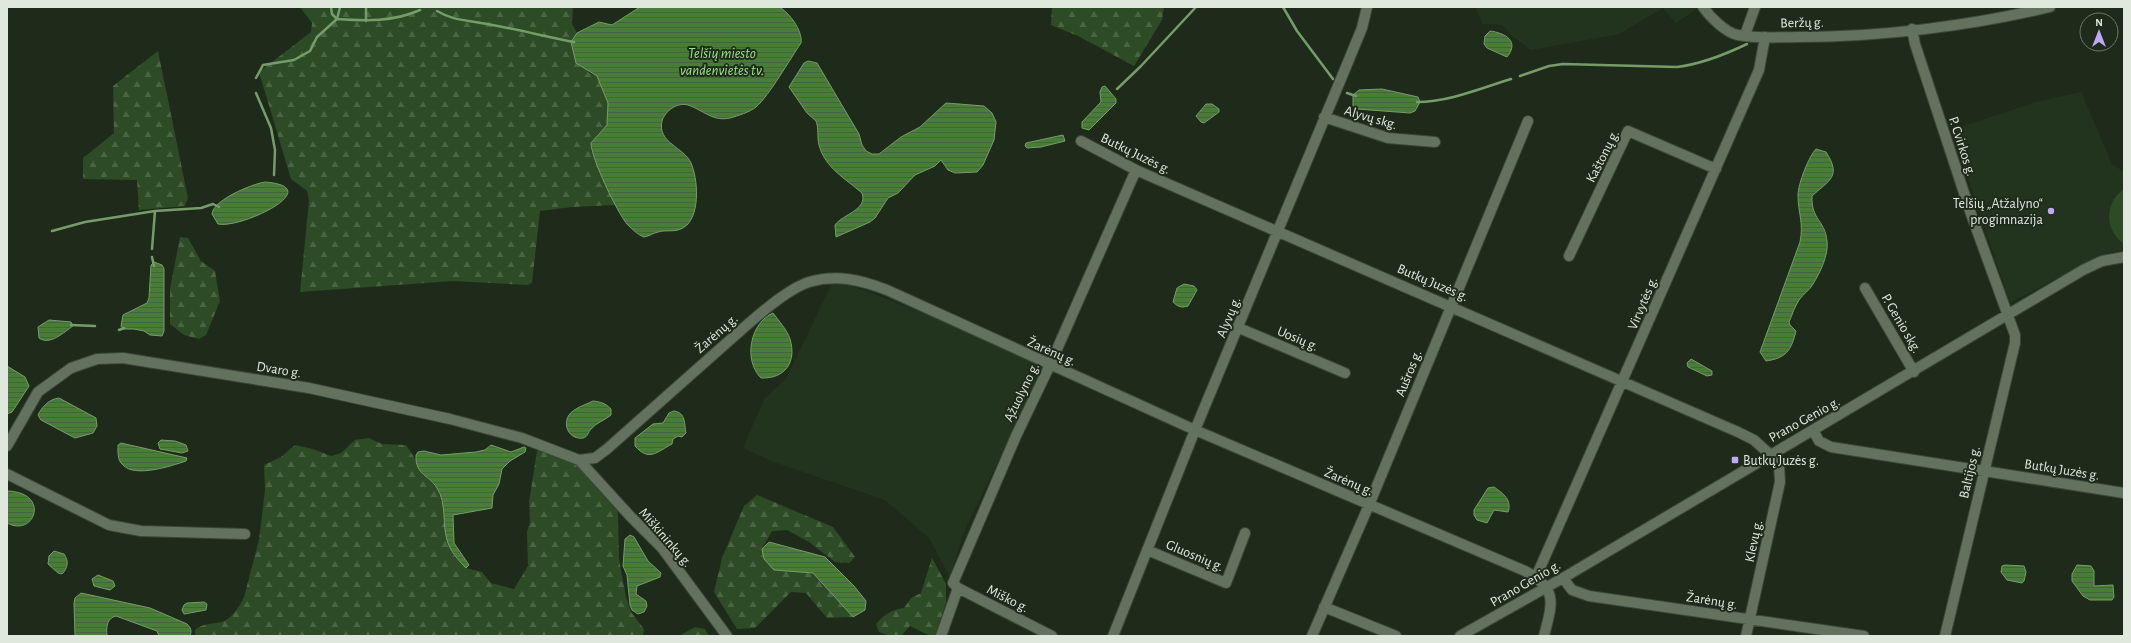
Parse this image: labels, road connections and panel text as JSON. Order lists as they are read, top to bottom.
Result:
{
  "streets": {
    "street": [
      "Beržų g.",
      "Alyvų skg.",
      "P. Cvirkos g.",
      "Butkų Juzės g.",
      "Kaštonų g.",
      "Virvytės g.",
      "Alyvų g.",
      "P. Genio skg.",
      "Žarėnų g.",
      "Uosių g.",
      "Dvaro g.",
      "Aušros g.",
      "Ąžuolyno g.",
      "Prano Genio g.",
      "Baltijos g.",
      "Miškininkų g.",
      "Klevų g.",
      "Gluosnių g.",
      "Miško g."
    ]
  },
  "crossings": [
    ["Beržų g.", "P. Cvirkos g."],
    ["Beržų g.", "Virvytės g."],
    ["Alyvų skg.", "Alyvų g."],
    ["P. Cvirkos g.", "Prano Genio g."],
    ["P. Cvirkos g.", "Baltijos g."],
    ["Butkų Juzės g.", "Virvytės g."],
    ["Butkų Juzės g.", "Alyvų g."],
    ["Butkų Juzės g.", "Aušros g."],
    ["Butkų Juzės g.", "Ąžuolyno g."],
    ["Butkų Juzės g.", "Prano Genio g."],
    ["Butkų Juzės g.", "Baltijos g."],
    ["Butkų Juzės g.", "Klevų g."],
    ["Kaštonų g.", "Virvytės g."],
    ["Virvytės g.", "Žarėnų g."],
    ["Alyvų g.", "Žarėnų g."],
    ["Alyvų g.", "Uosių g."],
    ["Alyvų g.", "Gluosnių g."],
    ["P. Genio skg.", "Prano Genio g."],
    ["Žarėnų g.", "Dvaro g."],
    ["Žarėnų g.", "Aušros g."],
    ["Žarėnų g.", "Ąžuolyno g."],
    ["Žarėnų g.", "Prano Genio g."],
    ["Žarėnų g.", "Miškininkų g."],
    ["Žarėnų g.", "Klevų g."],
    ["Dvaro g.", "Miškininkų g."],
    ["Ąžuolyno g.", "Miško g."],
    ["Prano Genio g.", "Baltijos g."],
    ["Prano Genio g.", "Klevų g."]
  ],
  "water": ["Telšių miesto vandenvietės tv."],
  "places": {
    "other": ["Telšių „Atžalyno“ progimnazija"],
    "transit": ["Butkų Juzės g."]
  },
  "north": "top"
}
